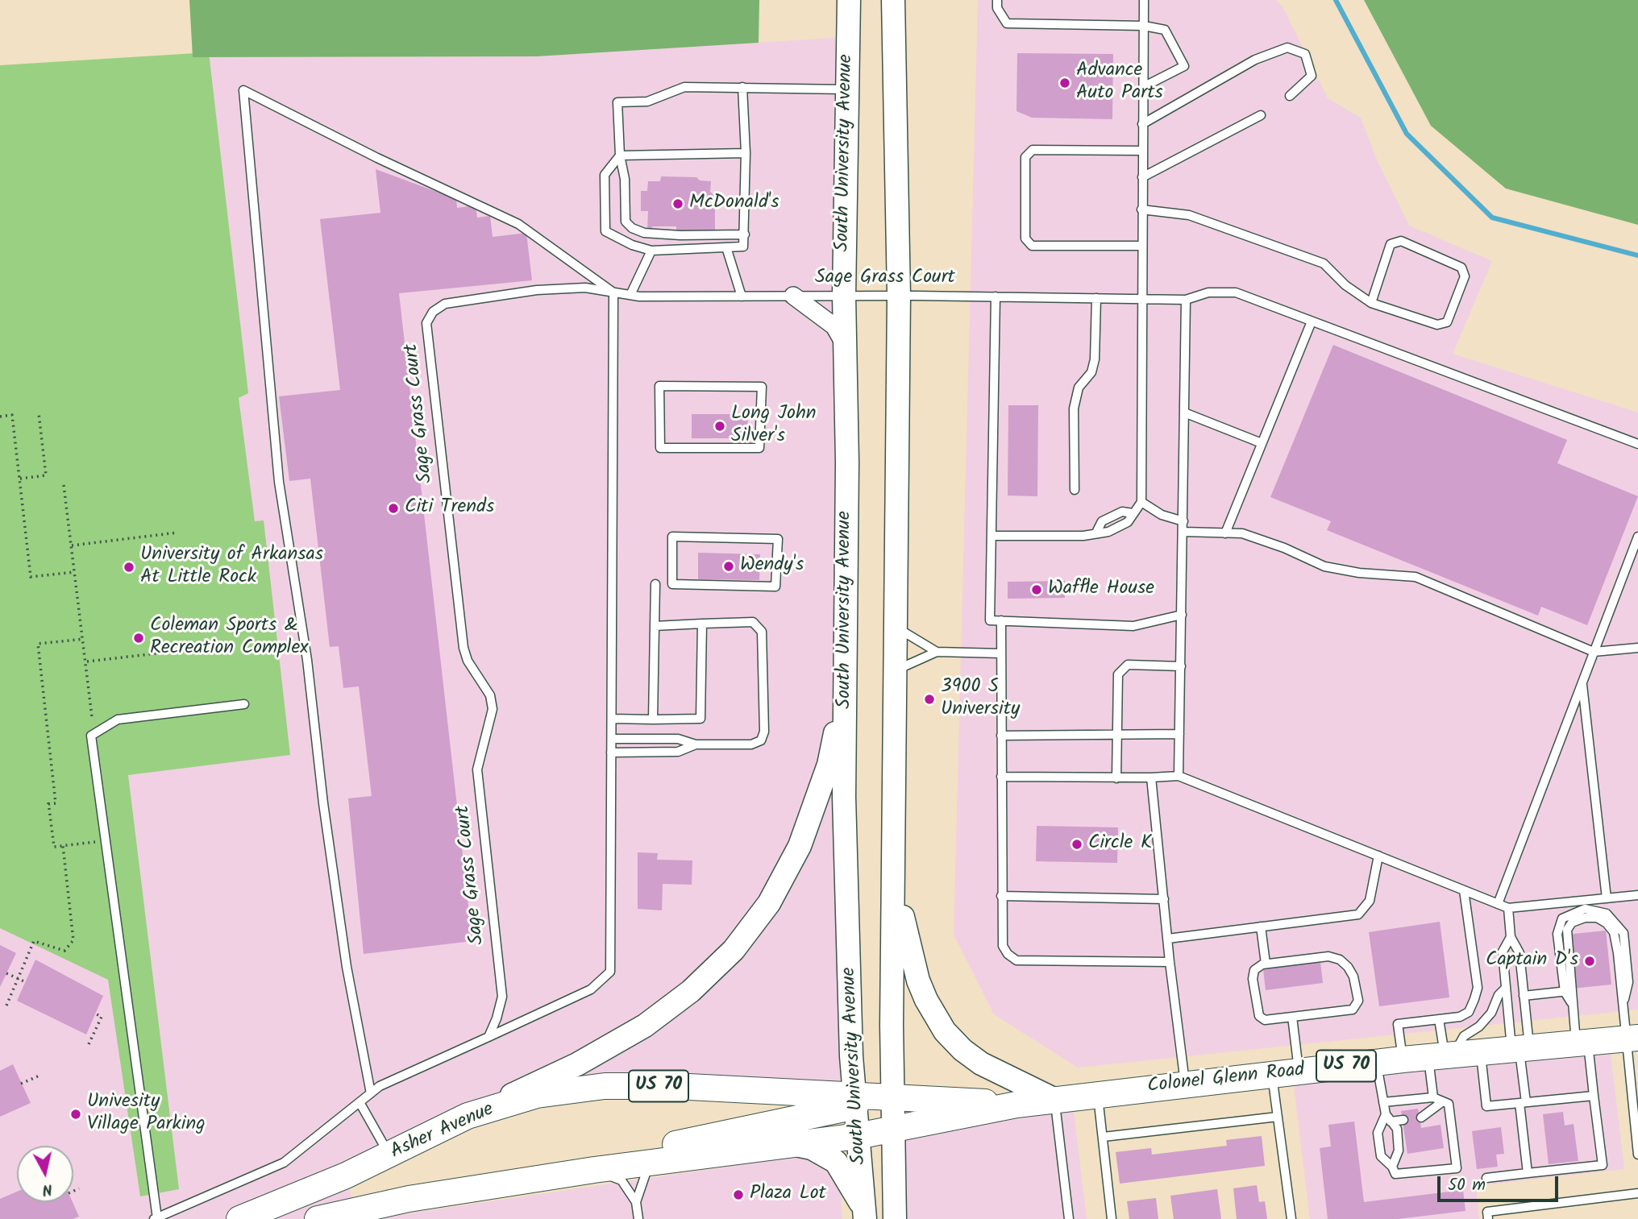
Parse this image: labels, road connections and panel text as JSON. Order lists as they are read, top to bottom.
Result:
{
  "streets": {
    "main road": [
      "South University Avenue",
      "US 70",
      "Colonel Glenn Road",
      "Asher Avenue"
    ],
    "lane": ["Sage Grass Court"]
  },
  "crossings": [
    ["South University Avenue", "Sage Grass Court"],
    ["South University Avenue", "US 70"],
    ["South University Avenue", "Colonel Glenn Road"],
    ["South University Avenue", "Asher Avenue"],
    ["US 70", "Colonel Glenn Road"],
    ["Colonel Glenn Road", "Asher Avenue"]
  ],
  "places": [
    "Advance Auto Parts",
    "McDonald's",
    "Long John Silver's",
    "Citi Trends",
    "Wendy's",
    "University of Arkansas At Little Rock",
    "Waffle House",
    "Coleman Sports & Recreation Complex",
    "3900 S University",
    "Circle K",
    "Captain D's",
    "Univesity Village Parking",
    "Plaza Lot"
  ],
  "scale_bar": "50 m",
  "north": "bottom"
}
